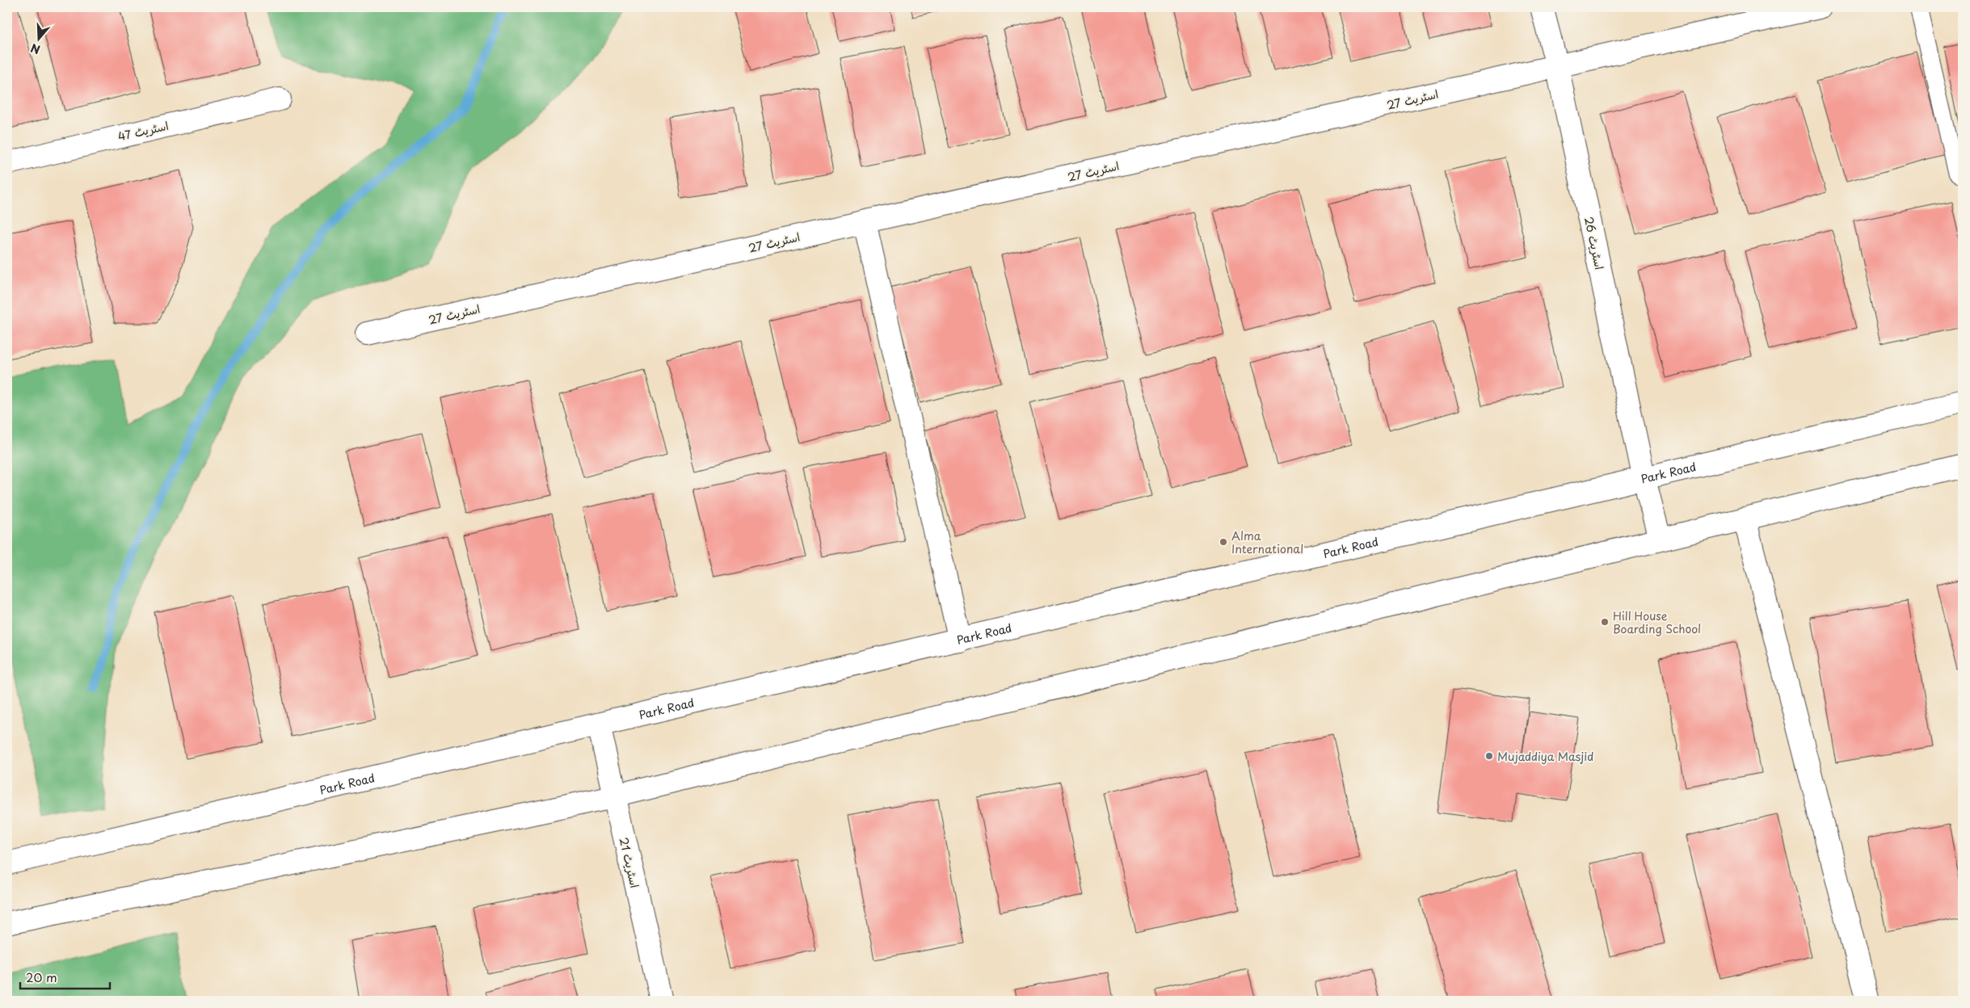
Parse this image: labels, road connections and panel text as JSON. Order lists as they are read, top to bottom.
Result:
{
  "streets": {
    "street": [
      "اسٹریٹ 27",
      "اسٹریٹ 47",
      "اسٹریٹ 26",
      "Park Road",
      "اسٹریٹ 21"
    ]
  },
  "crossings": [
    ["اسٹریٹ 27", "اسٹریٹ 26"],
    ["اسٹریٹ 26", "Park Road"],
    ["Park Road", "اسٹریٹ 21"]
  ],
  "places": ["Alma International", "Hill House Boarding School", "Mujaddiya Masjid"],
  "scale_bar": "20 m",
  "north": "bottom"
}
